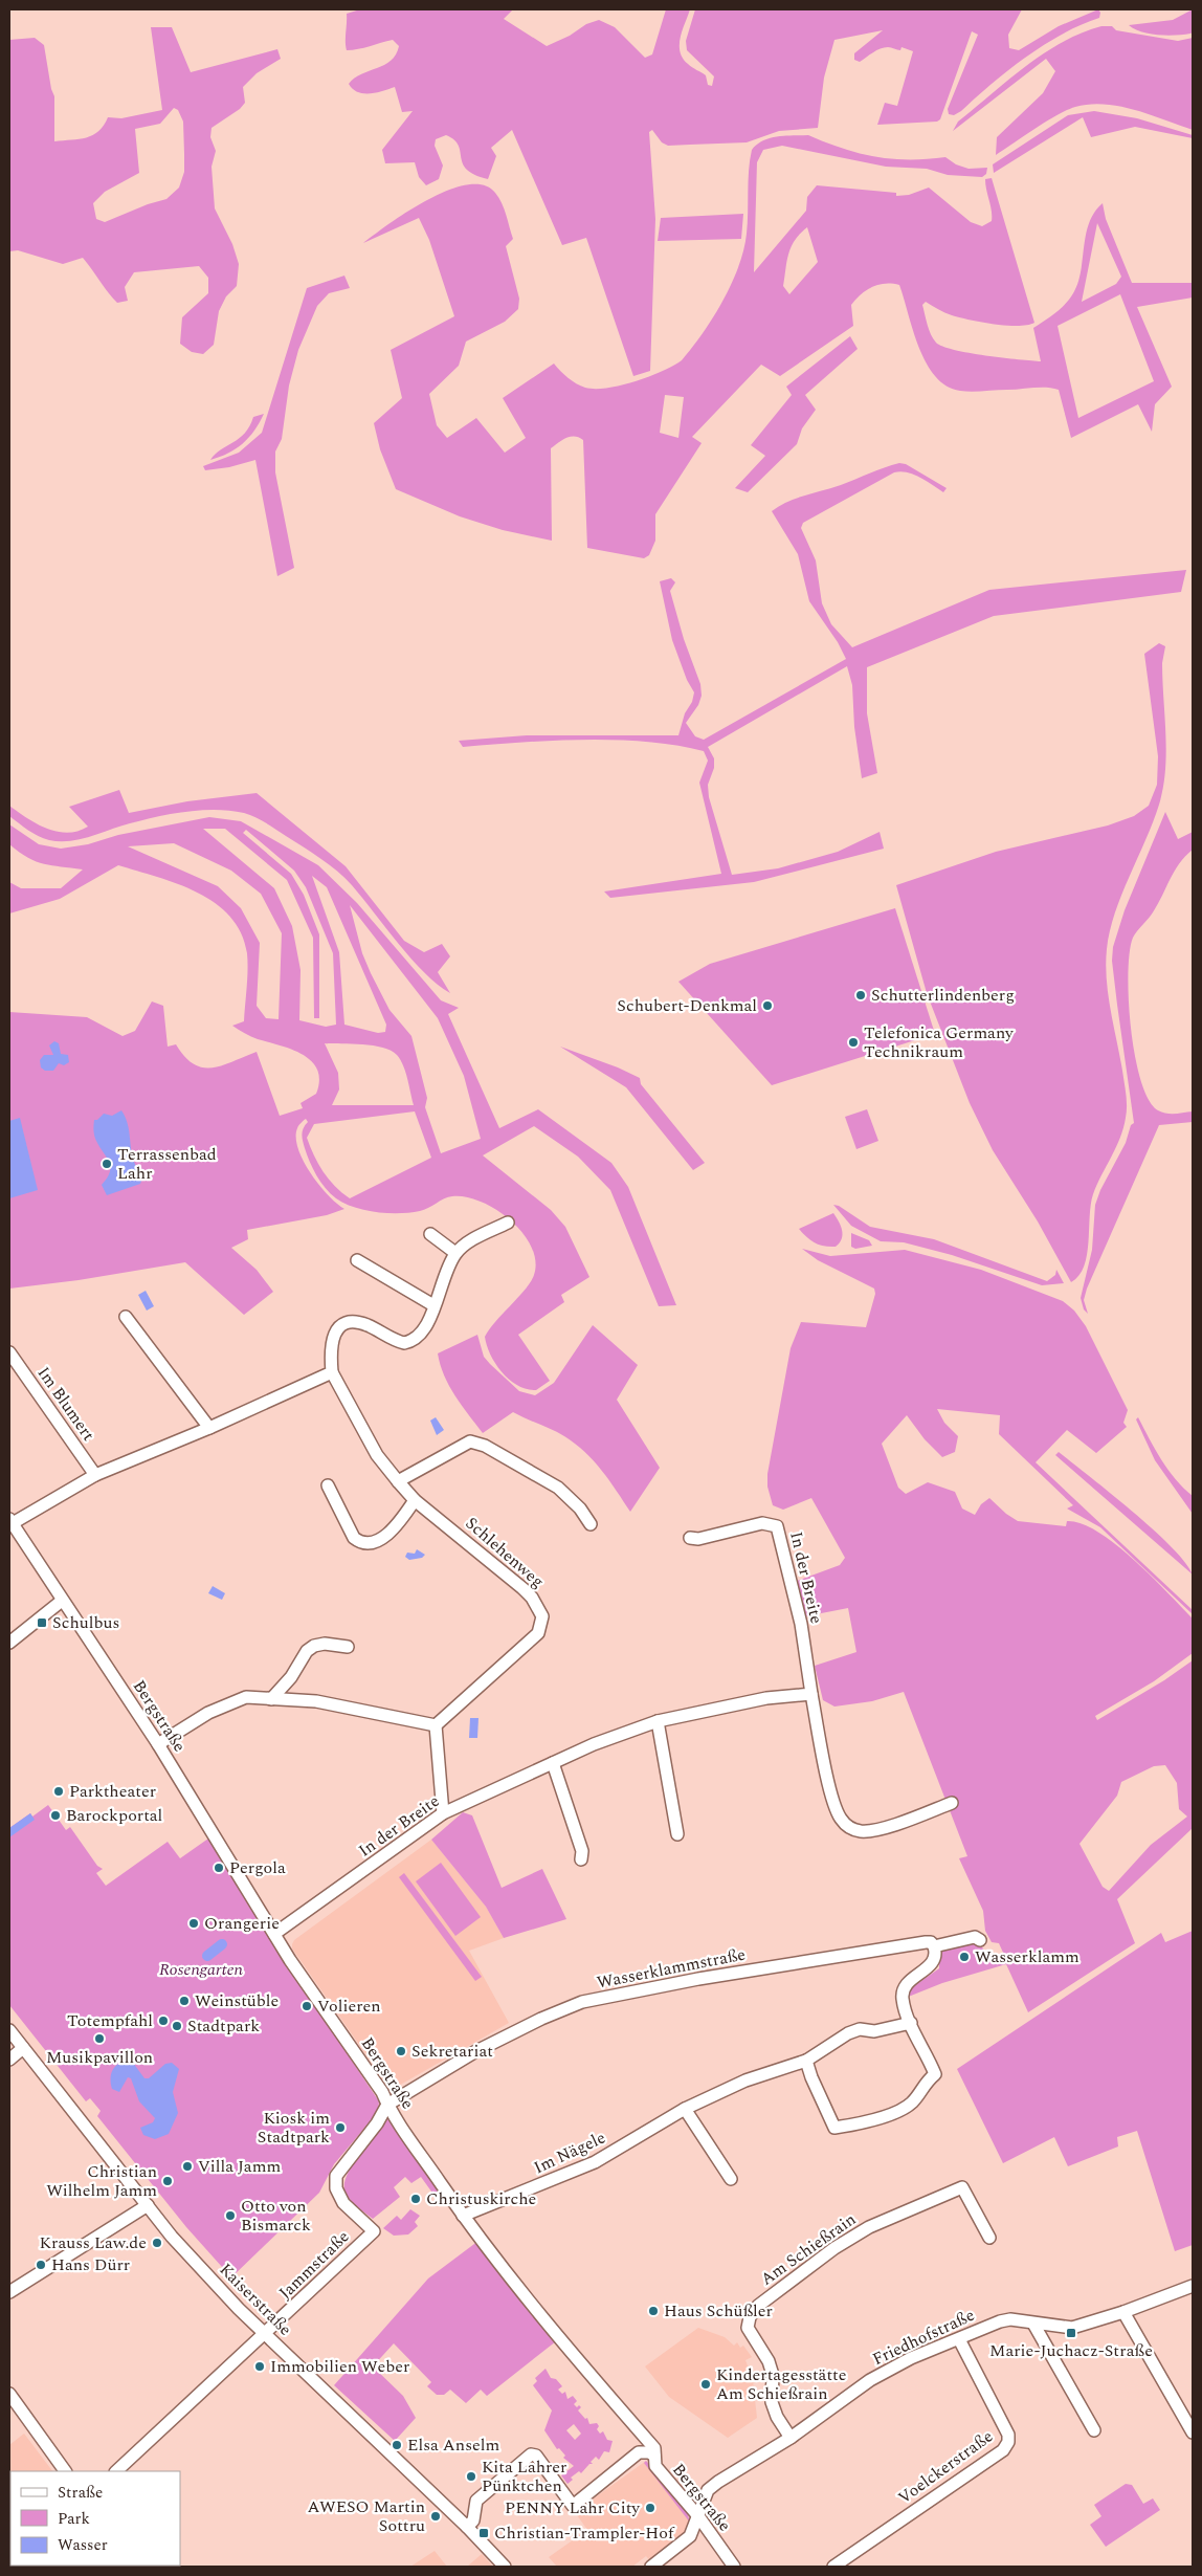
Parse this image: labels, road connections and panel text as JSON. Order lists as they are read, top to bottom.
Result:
{
  "streets": {
    "street": [
      "Im Blumert",
      "Schlehenweg",
      "In der Breite",
      "Bergstraße",
      "Wasserklammstraße",
      "Im Nägele",
      "Am Schießrain",
      "Jammstraße",
      "Kaiserstraße",
      "Friedhofstraße",
      "Voelckerstraße"
    ]
  },
  "crossings": [
    ["In der Breite", "Bergstraße"],
    ["Bergstraße", "Wasserklammstraße"],
    ["Bergstraße", "Im Nägele"],
    ["Bergstraße", "Jammstraße"],
    ["Bergstraße", "Friedhofstraße"],
    ["Wasserklammstraße", "Jammstraße"],
    ["Am Schießrain", "Friedhofstraße"],
    ["Jammstraße", "Kaiserstraße"],
    ["Friedhofstraße", "Voelckerstraße"]
  ],
  "parks": ["Rosengarten"],
  "places": {
    "other": [
      "Schutterlindenberg",
      "Schubert-Denkmal",
      "Telefonica Germany Technikraum",
      "Terrassenbad Lahr",
      "Parktheater",
      "Barockportal",
      "Pergola",
      "Orangerie",
      "Wasserklamm",
      "Weinstüble",
      "Volieren",
      "Totempfahl",
      "Stadtpark",
      "Musikpavillon",
      "Sekretariat",
      "Kiosk im Stadtpark",
      "Villa Jamm",
      "Christian Wilhelm Jamm",
      "Christuskirche",
      "Otto von Bismarck",
      "Krauss Law.de",
      "Hans Dürr",
      "Haus Schüßler",
      "Immobilien Weber",
      "Kindertagesstätte Am Schießrain",
      "Elsa Anselm",
      "Kita Lahrer Pünktchen",
      "PENNY Lahr City",
      "AWESO Martin Sottru"
    ],
    "transit": ["Schulbus", "Marie-Juchacz-Straße", "Christian-Trampler-Hof"]
  },
  "legend": ["Straße", "Park", "Wasser"]
}
